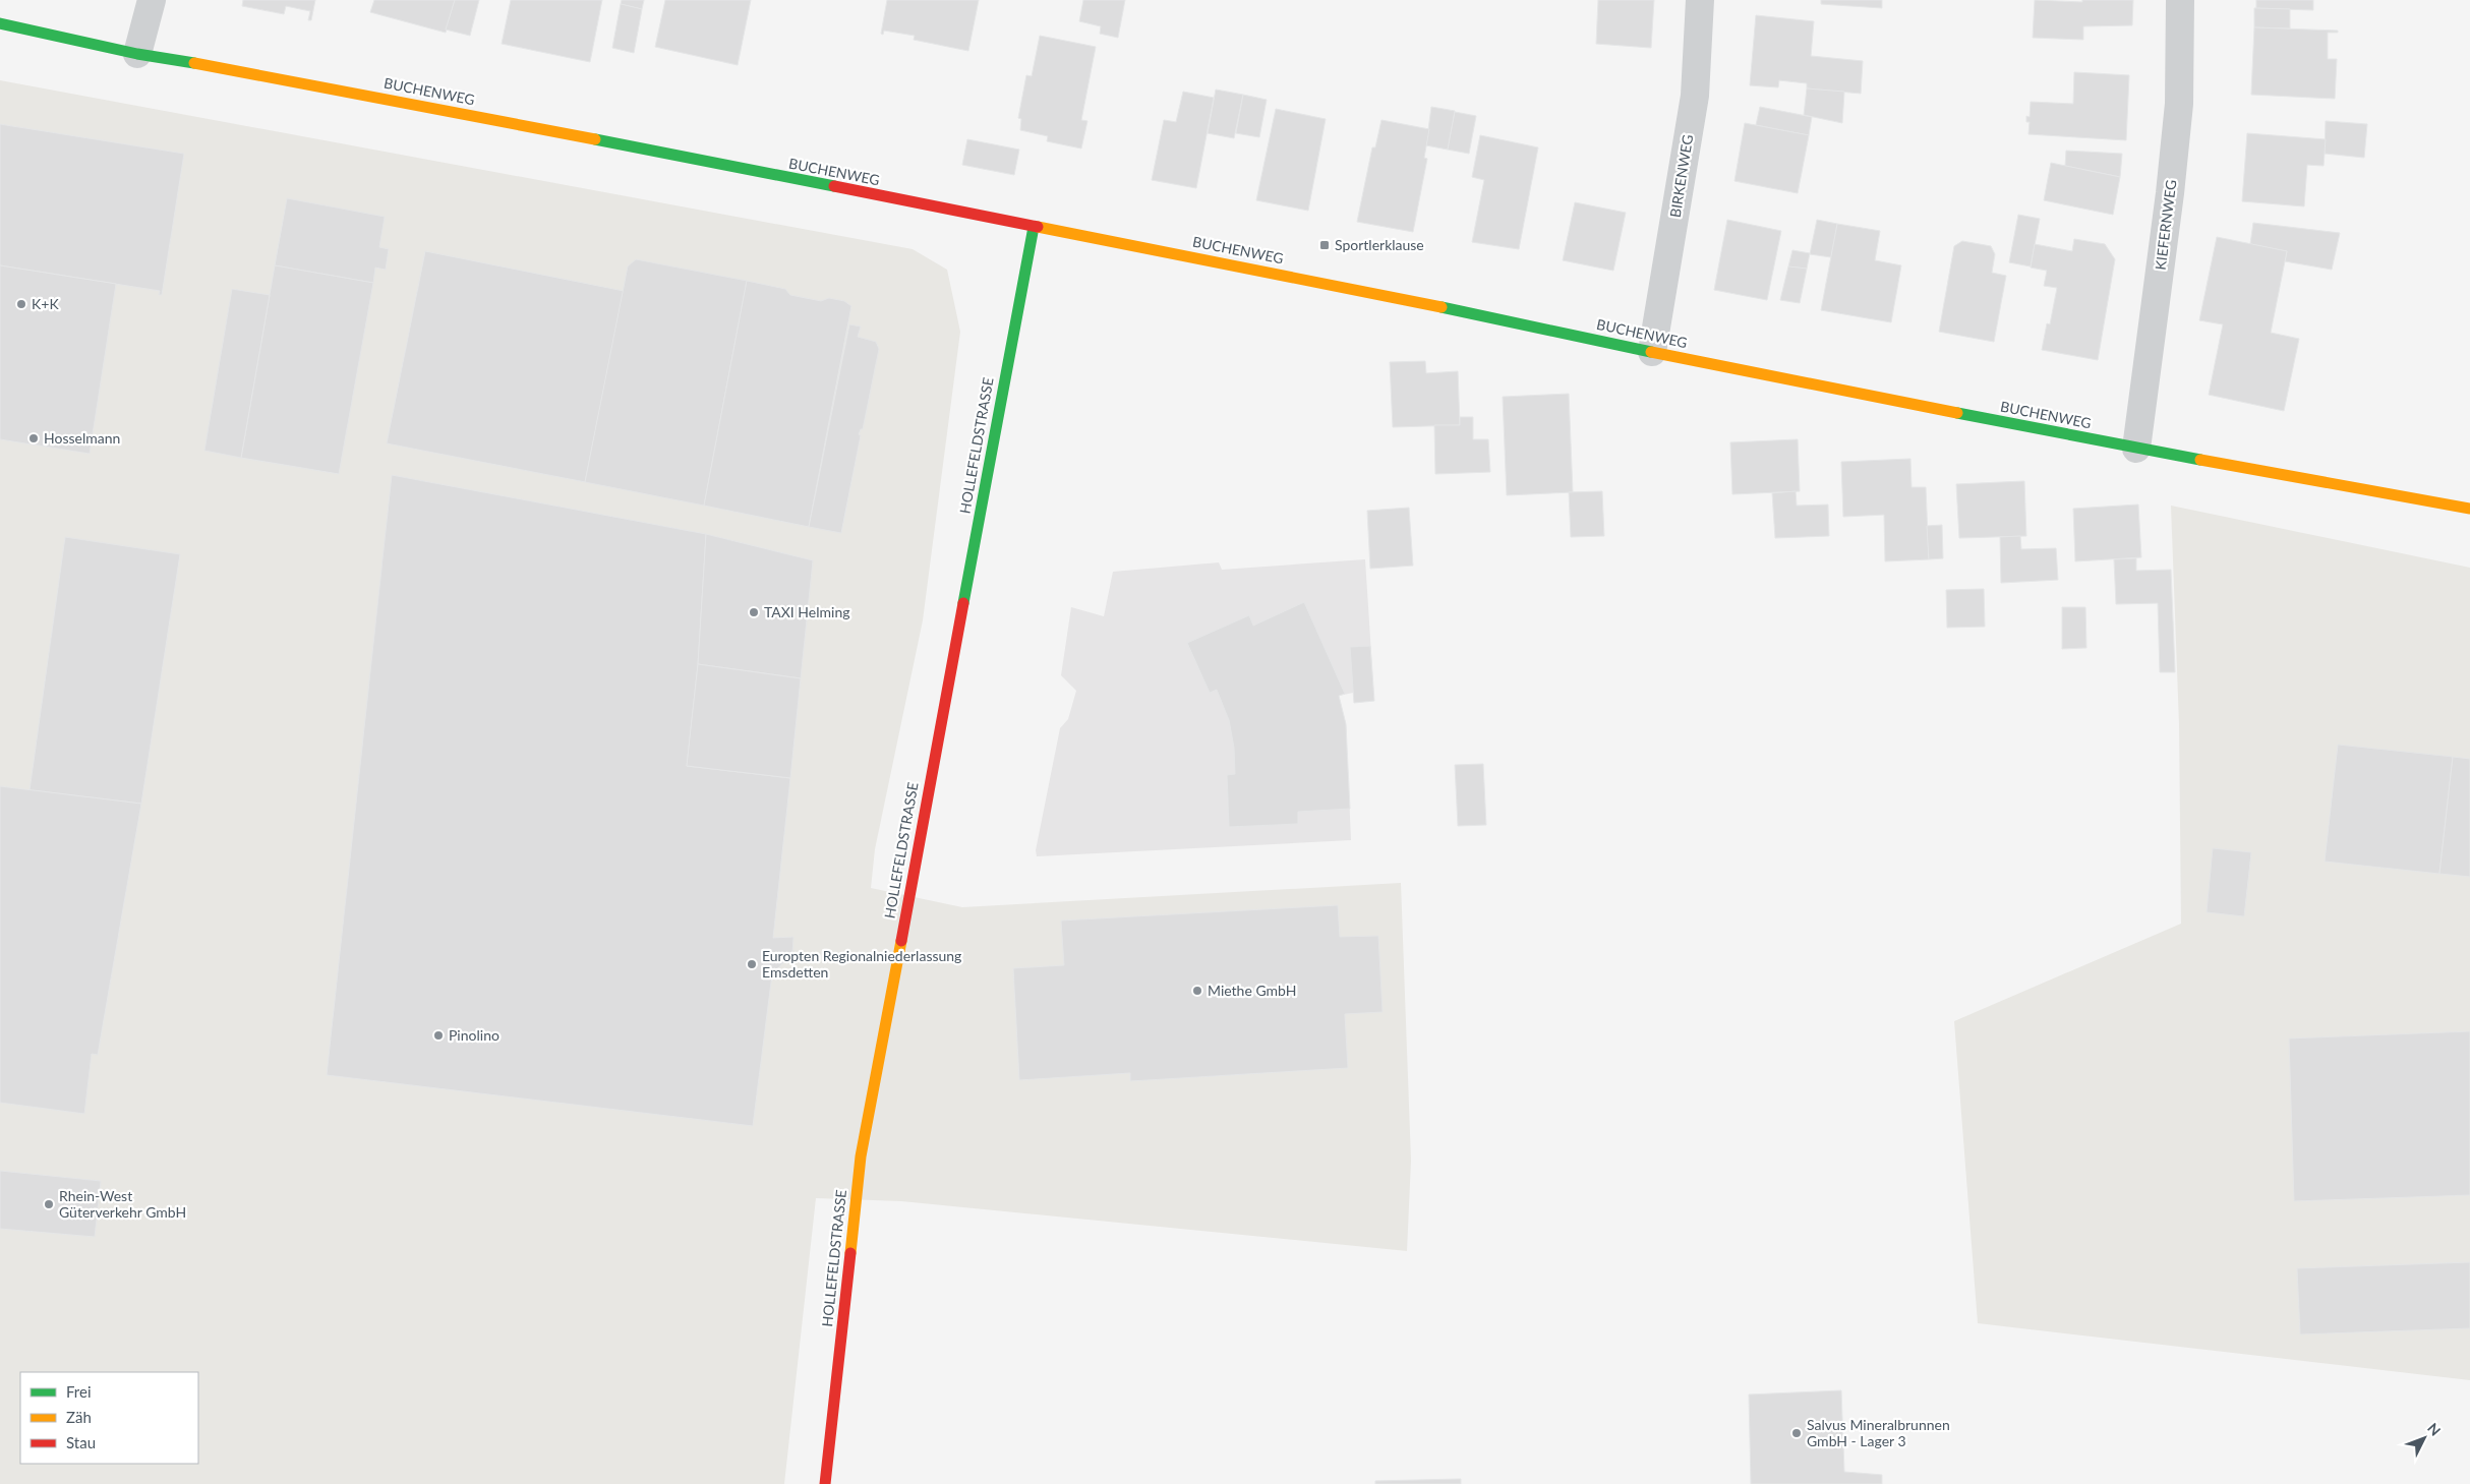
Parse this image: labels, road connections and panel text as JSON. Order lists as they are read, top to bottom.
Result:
{
  "streets": {
    "street": [
      "BUCHENWEG",
      "BIRKENWEG",
      "KIEFERNWEG",
      "HOLLEFELDSTRASSE"
    ]
  },
  "crossings": [
    ["BUCHENWEG", "BIRKENWEG"],
    ["BUCHENWEG", "KIEFERNWEG"],
    ["BUCHENWEG", "HOLLEFELDSTRASSE"]
  ],
  "places": {
    "transit": ["Sportlerklause"],
    "other": [
      "K+K",
      "Hosselmann",
      "TAXI Helming",
      "Europten Regionalniederlassung Emsdetten",
      "Miethe GmbH",
      "Pinolino",
      "Rhein-West Güterverkehr GmbH",
      "Salvus Mineralbrunnen GmbH - Lager 3"
    ]
  },
  "legend": ["Frei", "Zäh", "Stau"],
  "north": "top right"
}
